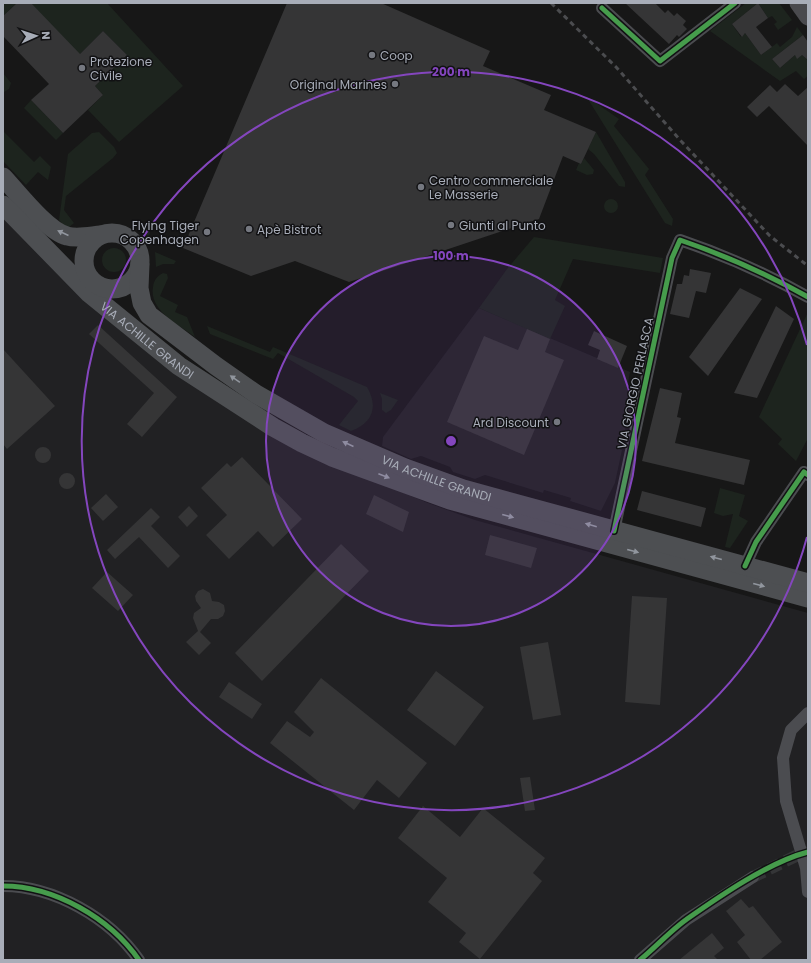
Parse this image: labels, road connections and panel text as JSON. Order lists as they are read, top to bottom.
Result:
{
  "streets": {
    "main road": ["VIA ACHILLE GRANDI"],
    "street": ["VIA GIORGIO PERLASCA"]
  },
  "crossings": [
    ["VIA ACHILLE GRANDI", "VIA GIORGIO PERLASCA"]
  ],
  "places": [
    "Coop",
    "Protezione Civile",
    "Original Marines",
    "Centro commerciale Le Masserie",
    "Giunti al Punto",
    "Apè Bistrot",
    "Flying Tiger Copenhagen",
    "Ard Discount"
  ],
  "north": "right",
  "rings": ["200 m", "100 m"]
}
